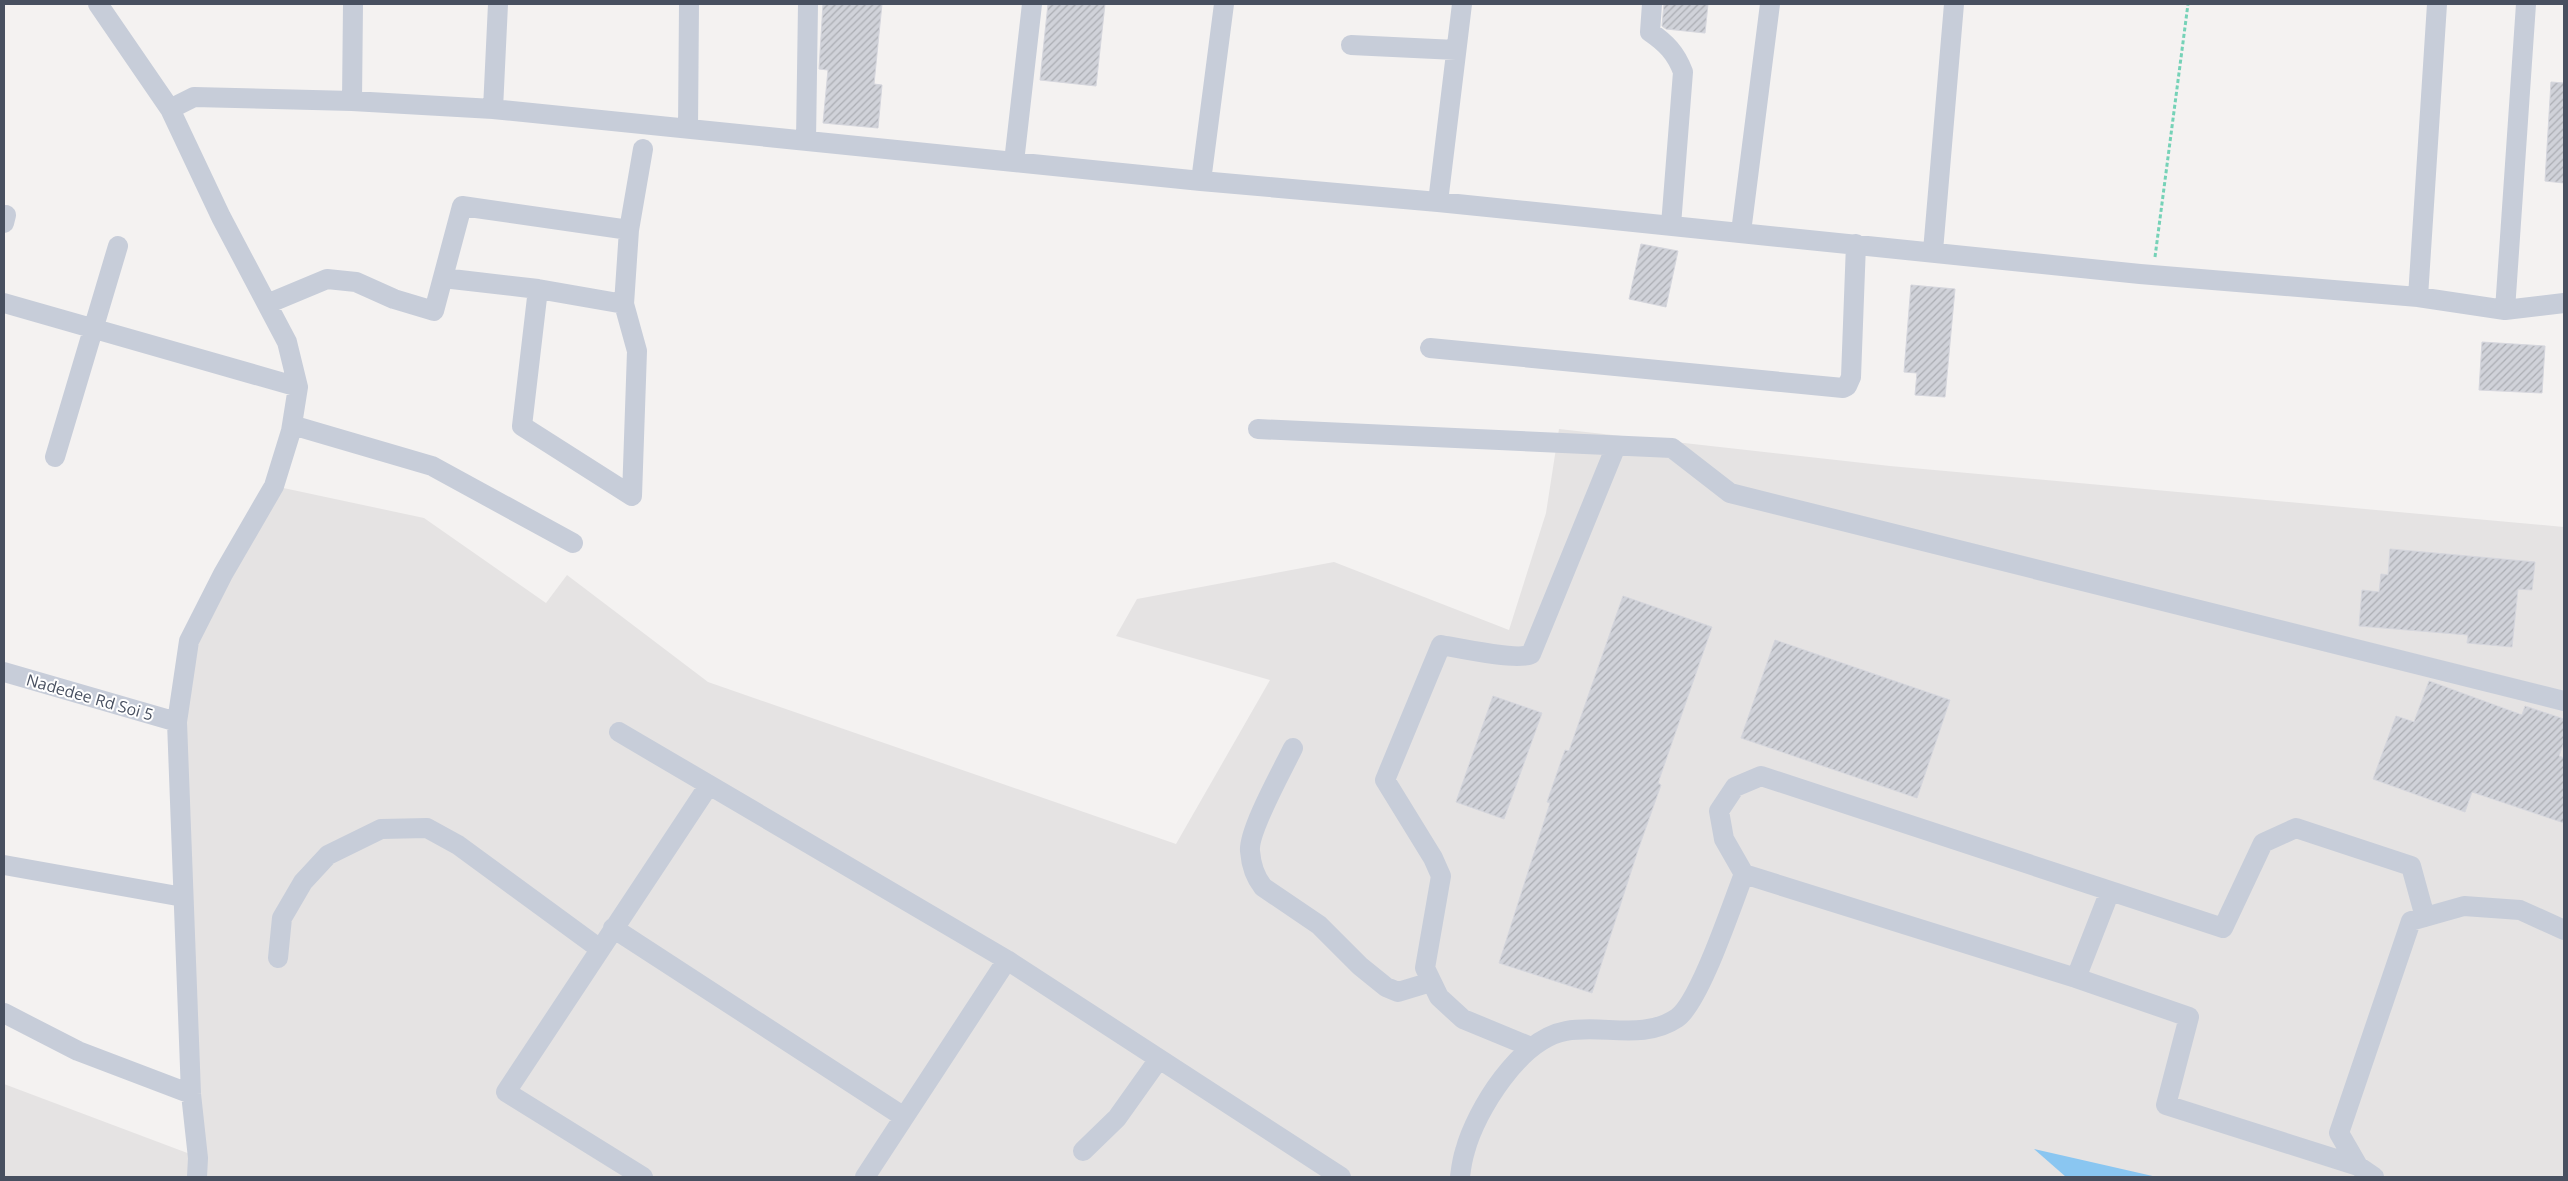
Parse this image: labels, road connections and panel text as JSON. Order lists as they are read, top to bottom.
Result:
{
  "streets": {
    "street": ["Nadedee Rd Soi 5"]
  }
}
